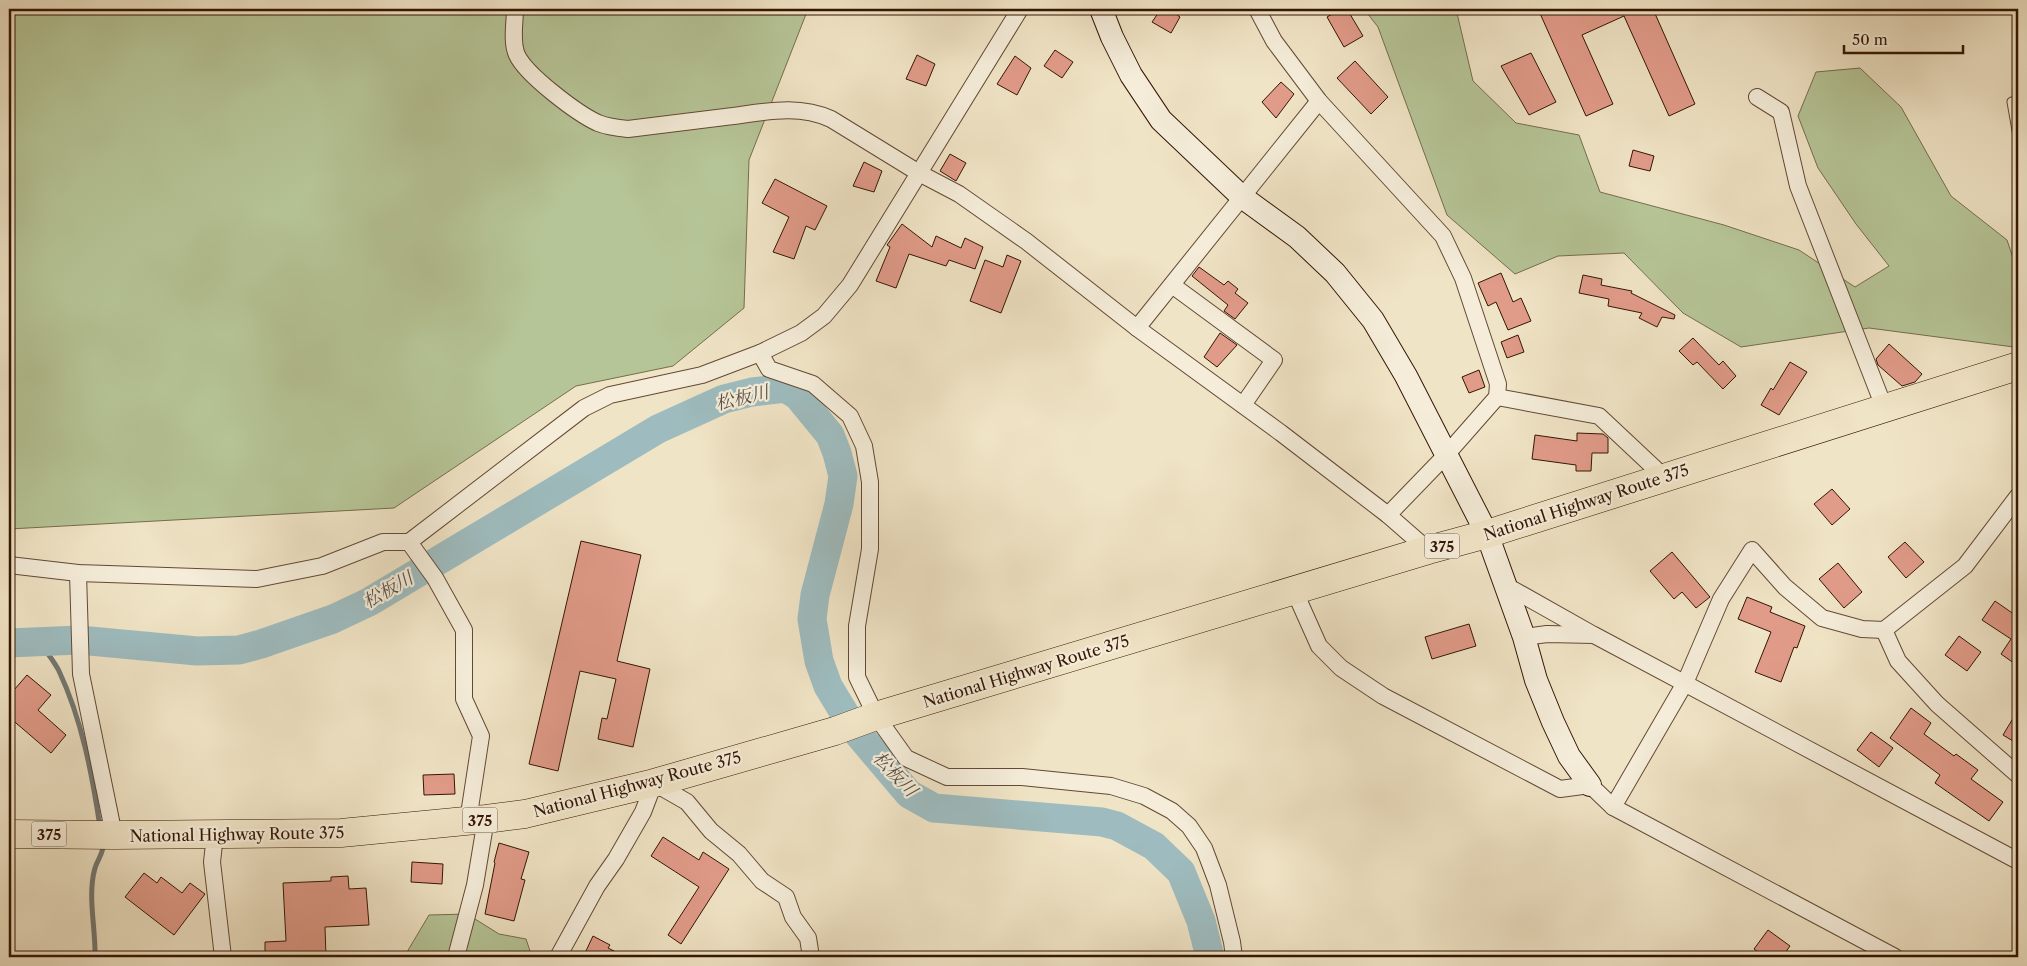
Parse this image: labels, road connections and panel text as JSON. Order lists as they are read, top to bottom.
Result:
{
  "streets": {
    "highway": ["National Highway Route 375", "375"]
  },
  "water": ["松板川"],
  "scale_bar": "50 m"
}
